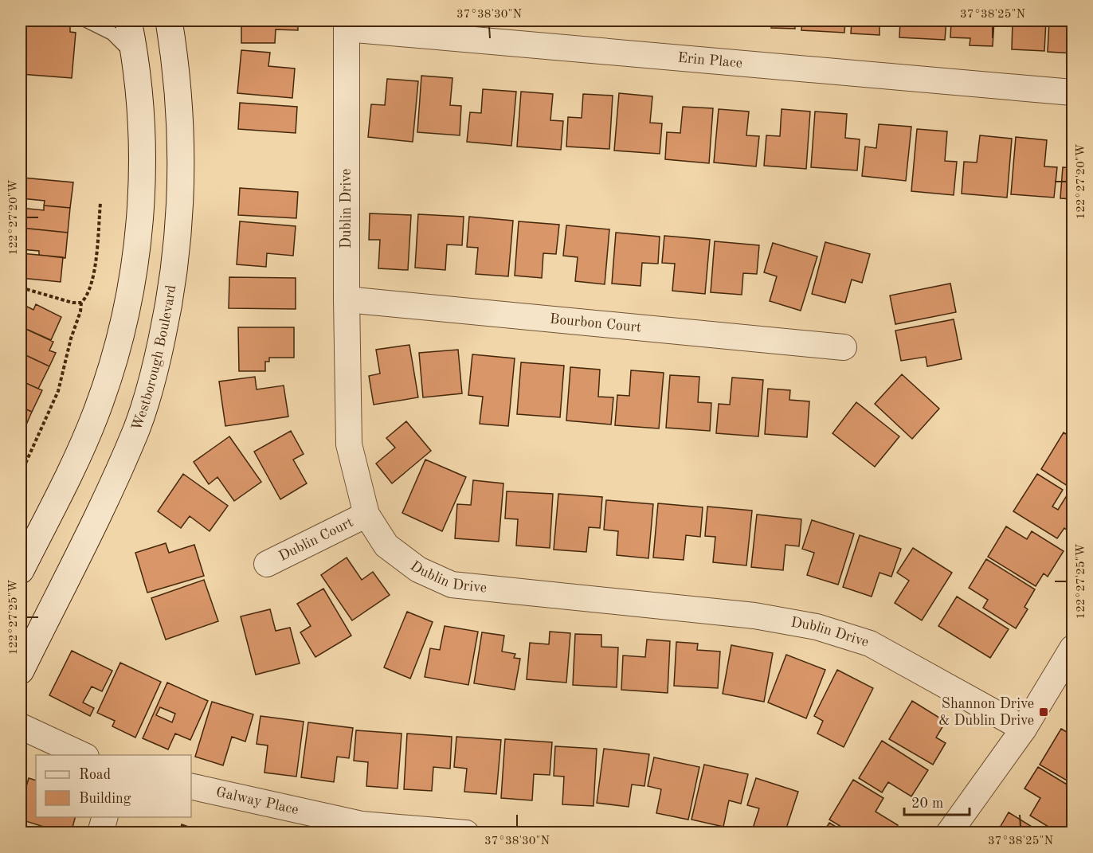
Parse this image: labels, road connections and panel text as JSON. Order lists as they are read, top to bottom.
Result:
{
  "streets": {
    "main road": ["Westborough Boulevard"],
    "street": [
      "Erin Place",
      "Dublin Drive",
      "Bourbon Court",
      "Dublin Court",
      "Galway Place"
    ]
  },
  "crossings": [
    ["Erin Place", "Dublin Drive"],
    ["Dublin Drive", "Bourbon Court"],
    ["Dublin Drive", "Dublin Court"]
  ],
  "places": {
    "transit": ["Shannon Drive & Dublin Drive"]
  },
  "legend": ["Road", "Building"],
  "scale_bar": "20 m",
  "coordinates": [
    "37°38'30\"N",
    "37°38'25\"N",
    "122°27'20\"W",
    "122°27'25\"W"
  ]
}
